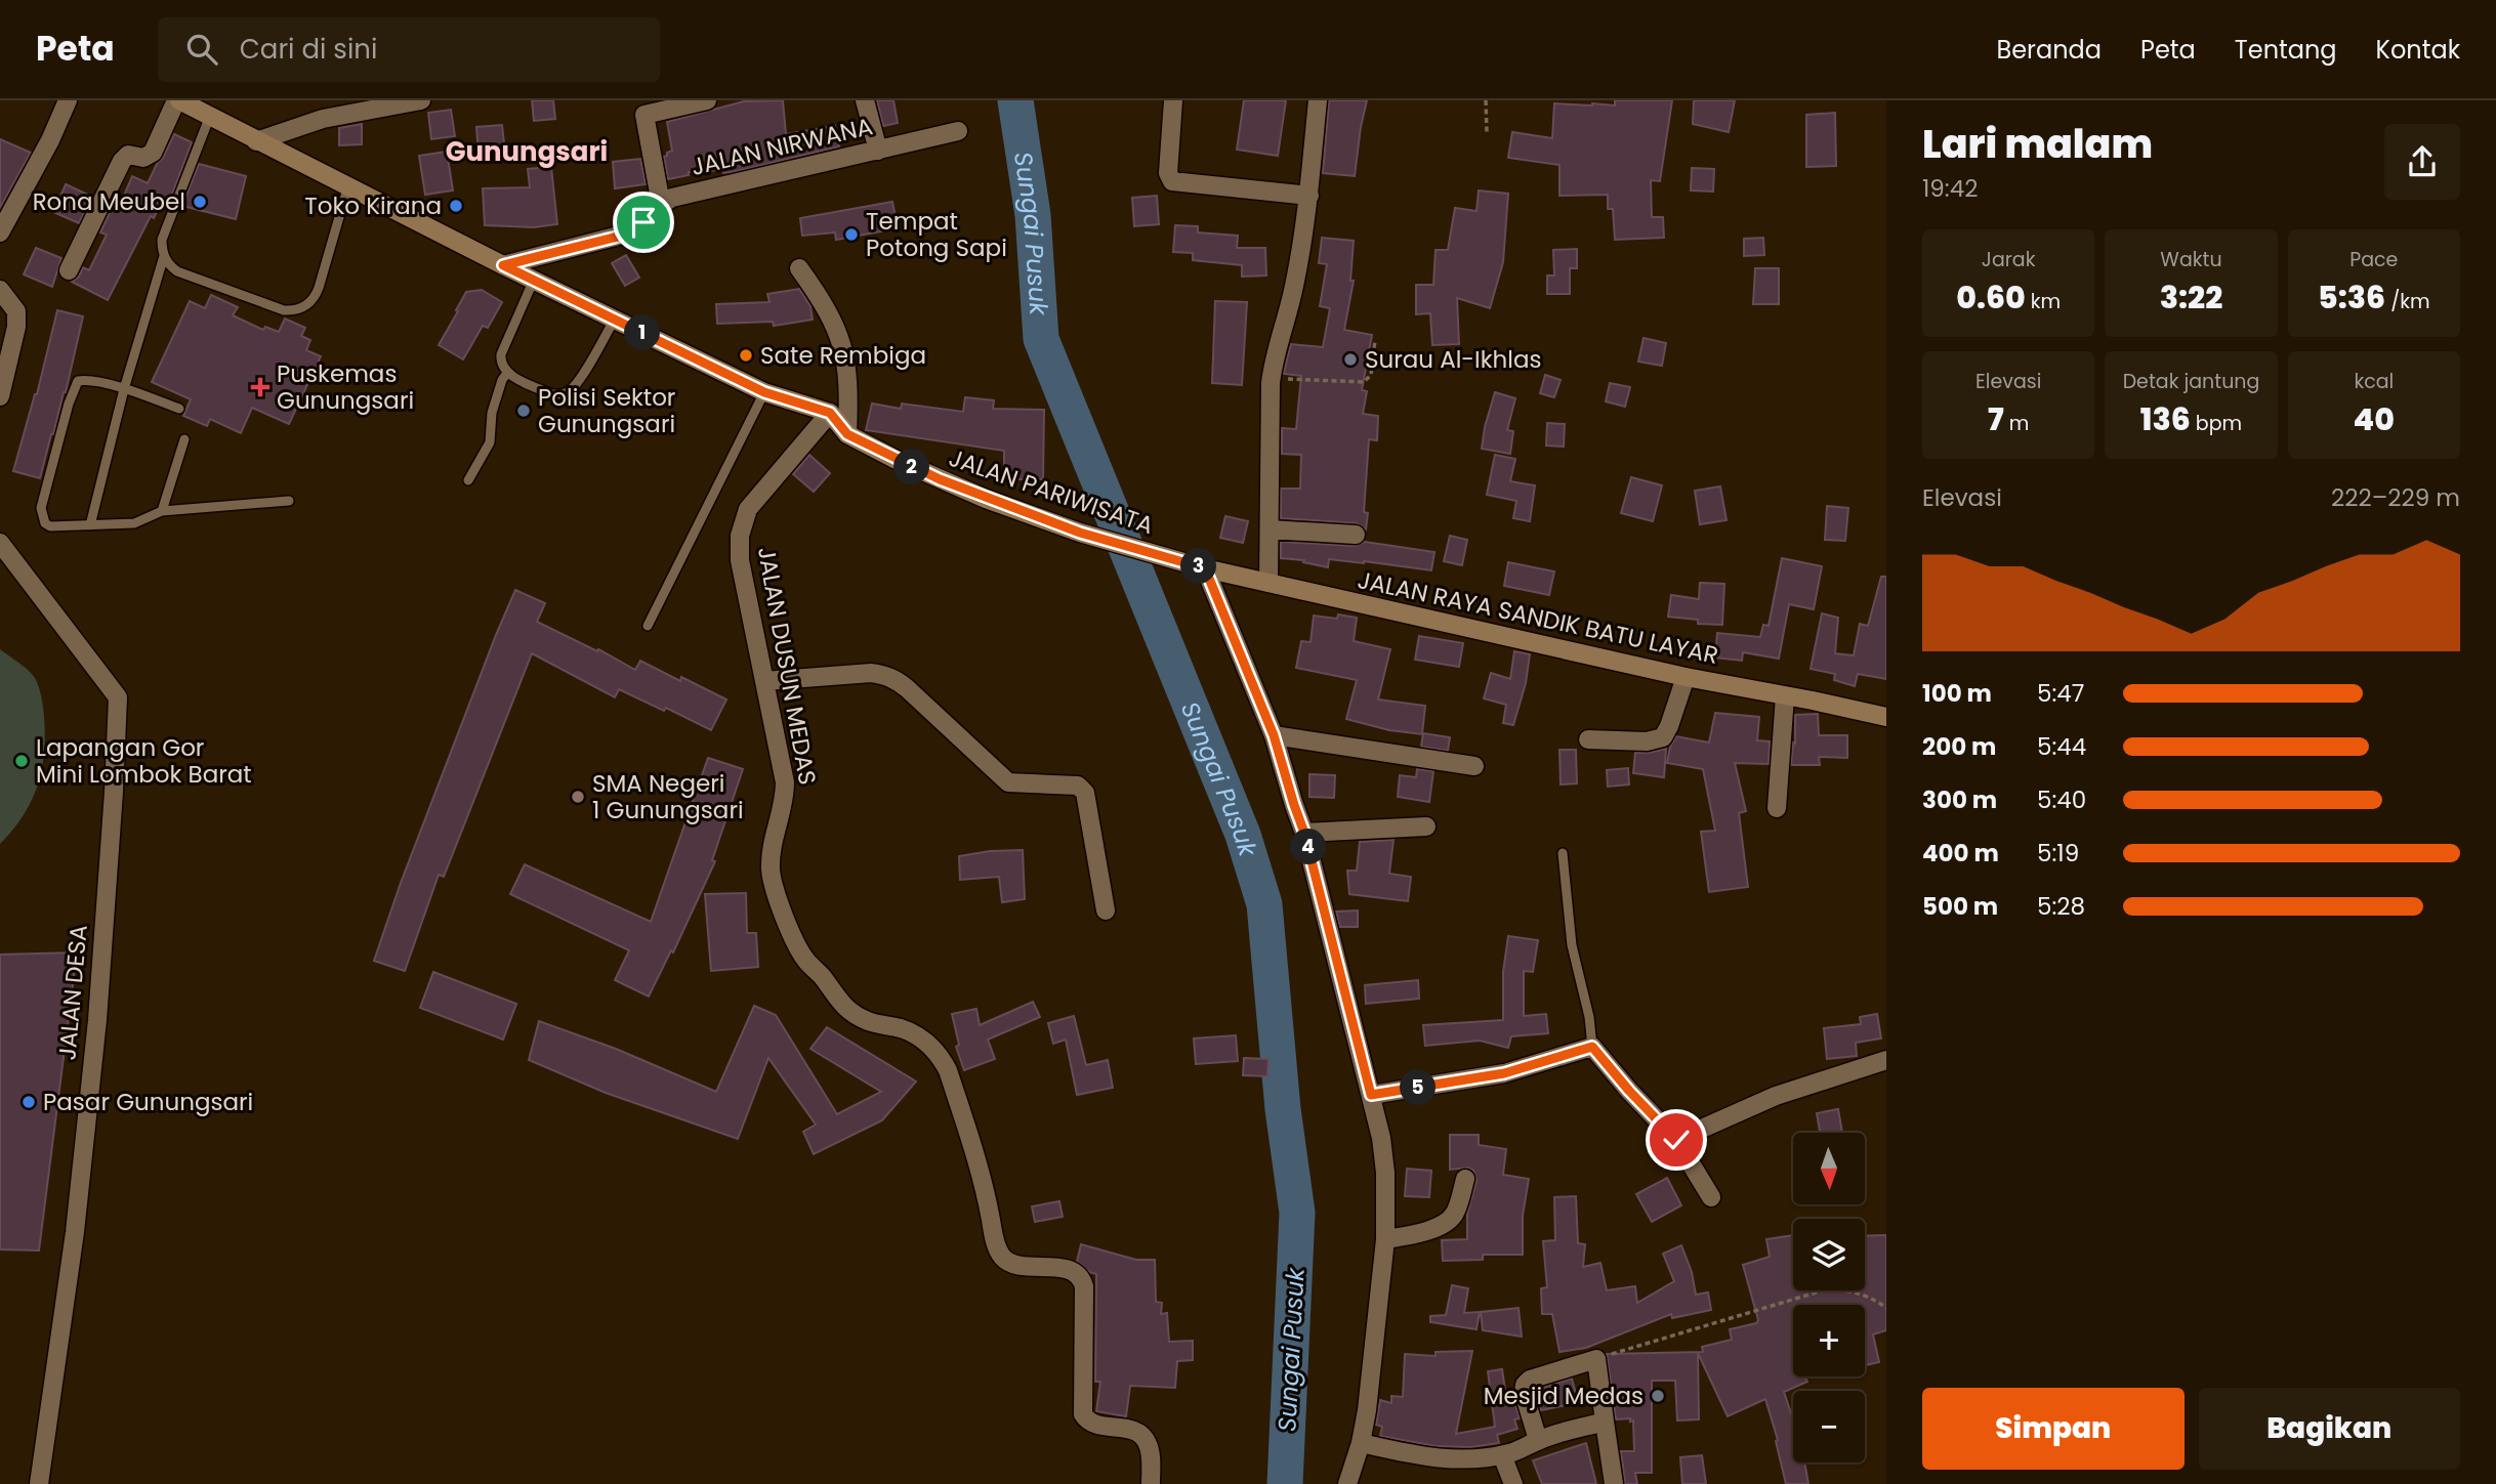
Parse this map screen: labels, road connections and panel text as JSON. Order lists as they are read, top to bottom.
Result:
{
  "streets": {
    "main road": ["JALAN PARIWISATA", "JALAN RAYA SANDIK BATU LAYAR"],
    "street": ["JALAN NIRWANA", "JALAN DUSUN MEDAS", "JALAN DESA"]
  },
  "crossings": [
    ["JALAN PARIWISATA", "JALAN RAYA SANDIK BATU LAYAR"],
    ["JALAN PARIWISATA", "JALAN DUSUN MEDAS"]
  ],
  "districts": ["Gunungsari"],
  "water": ["Sungai Pusuk"],
  "places": {
    "other": [
      "Rona Meubel",
      "Toko Kirana",
      "Tempat Potong Sapi",
      "Sate Rembiga",
      "Surau Al-Ikhlas",
      "Polisi Sektor Gunungsari",
      "Lapangan Gor Mini Lombok Barat",
      "SMA Negeri 1 Gunungsari",
      "Pasar Gunungsari",
      "Mesjid Medas"
    ],
    "health": ["Puskemas Gunungsari"]
  },
  "north": "bottom",
  "page": {
    "header": "Peta",
    "search": "Cari di sini",
    "nav": [
      "Beranda",
      "Peta",
      "Tentang",
      "Kontak"
    ],
    "heading": ["Lari malam", "19:42"],
    "stats": [
      ["Jarak", "0.60 km"],
      ["Waktu", "3:22"],
      ["Pace", "5:36 /km"],
      ["Elevasi", "7 m"],
      ["Detak jantung", "136 bpm"],
      ["kcal", "40"]
    ],
    "pins": [
      "1",
      "2",
      "3",
      "4",
      "5"
    ],
    "chart": ["Elevasi", "222–229 m"],
    "list": [
      {
        "name": "100 m",
        "note": "5:47"
      },
      {
        "name": "200 m",
        "note": "5:44"
      },
      {
        "name": "300 m",
        "note": "5:40"
      },
      {
        "name": "400 m",
        "note": "5:19"
      },
      {
        "name": "500 m",
        "note": "5:28"
      }
    ],
    "map_buttons": ["+", "−"],
    "buttons": ["Simpan", "Bagikan"]
  }
}
